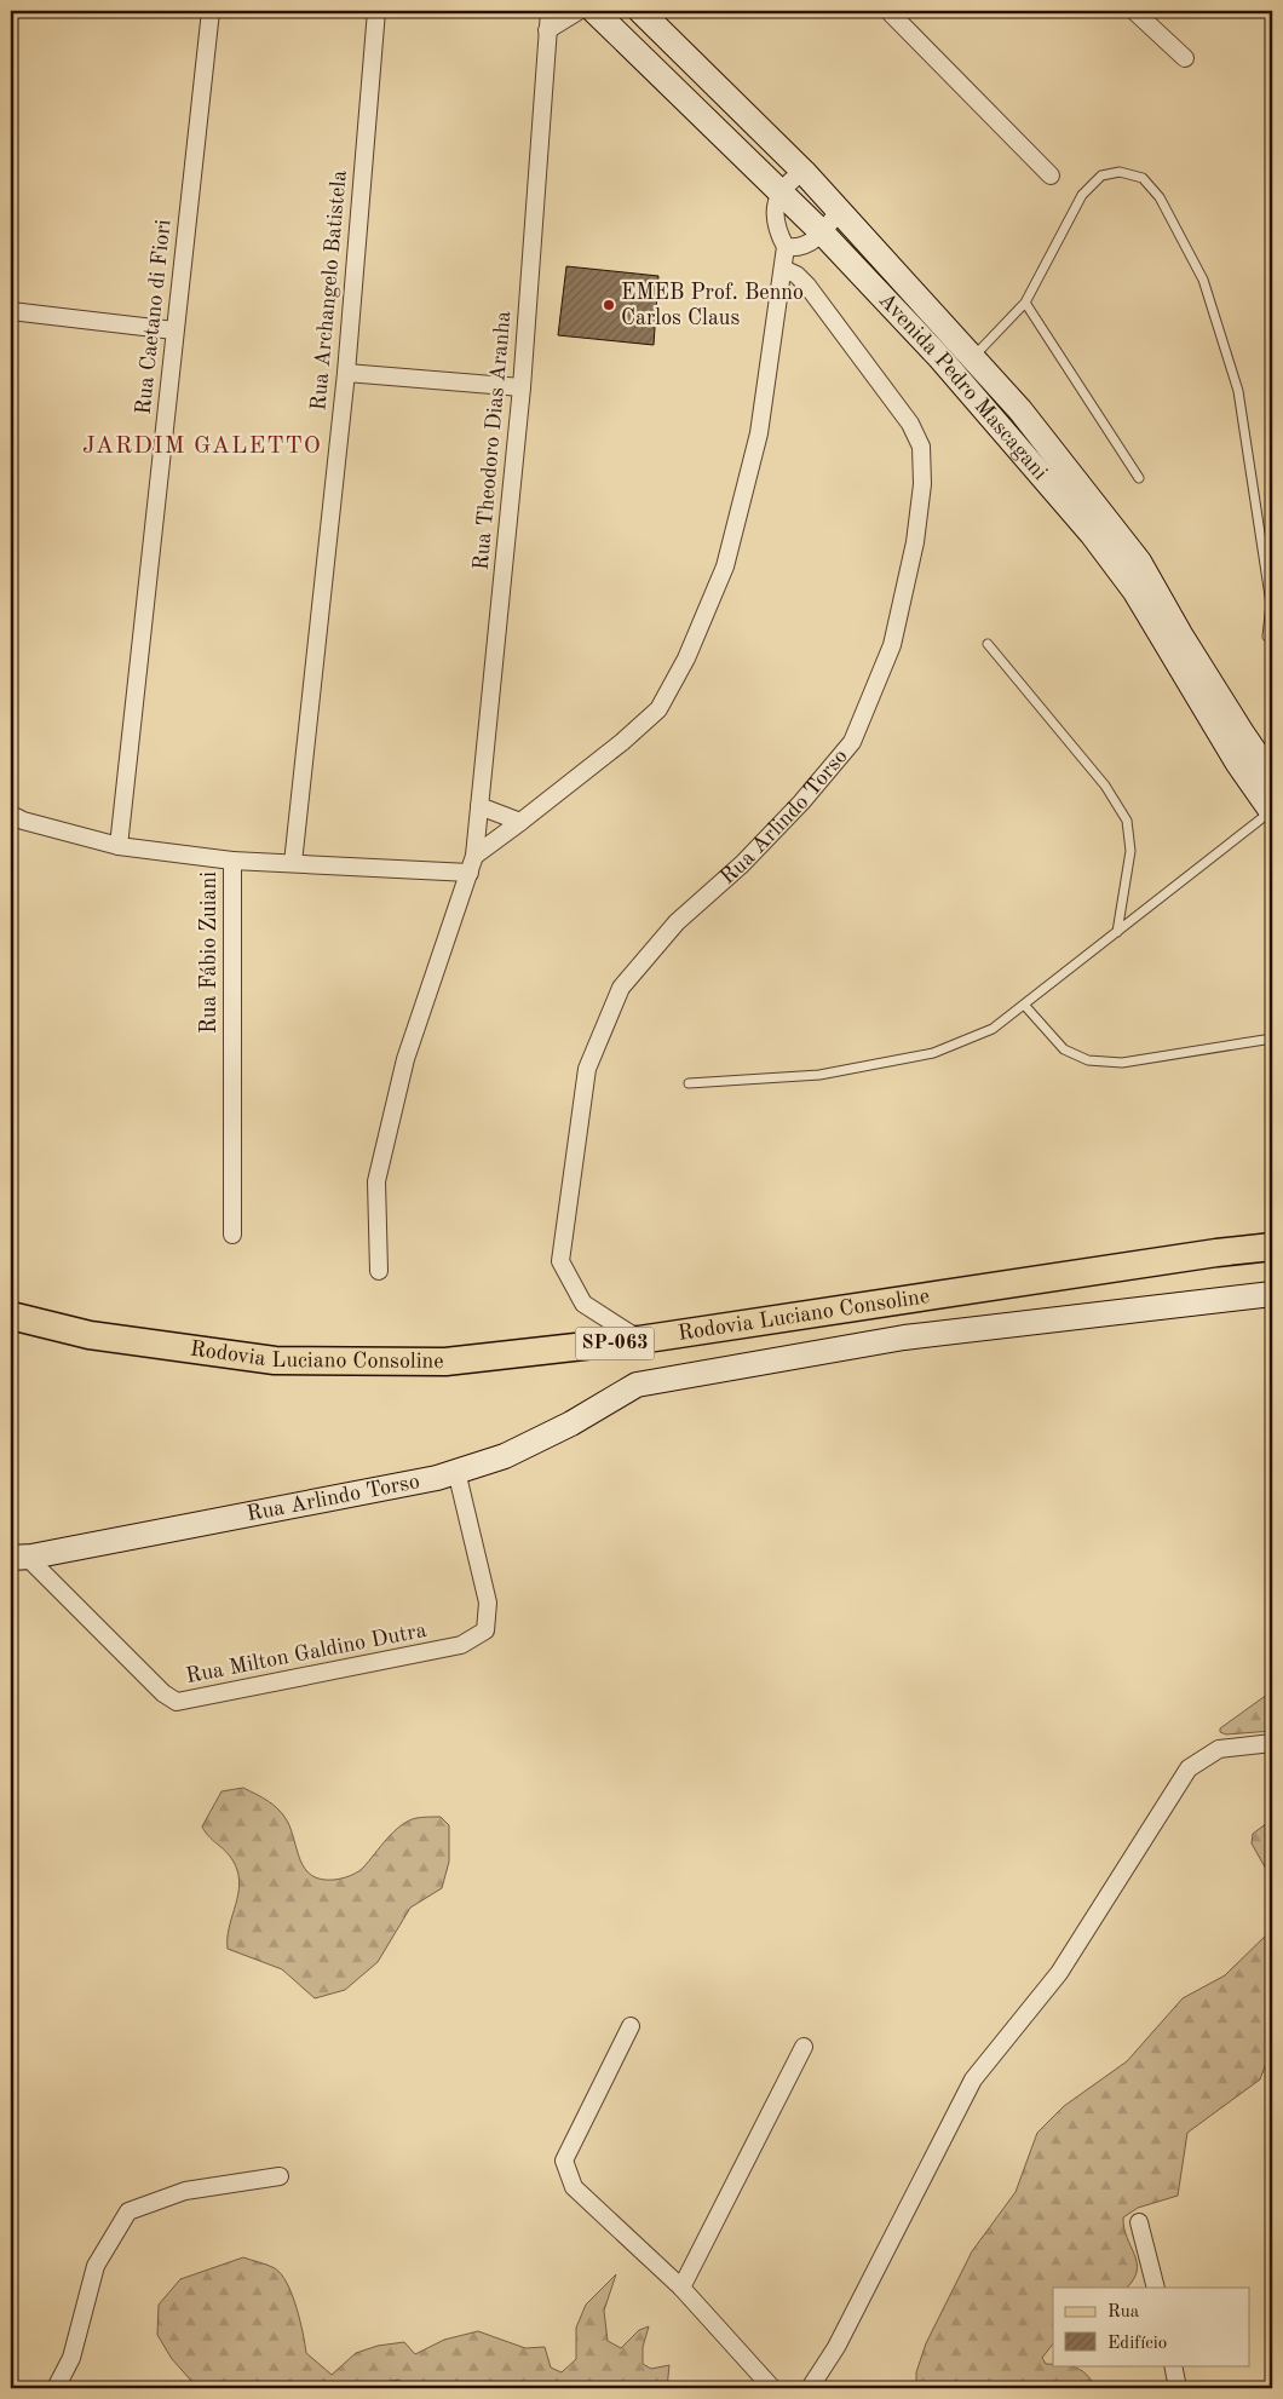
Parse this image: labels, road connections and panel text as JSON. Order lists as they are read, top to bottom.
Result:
{
  "streets": {
    "main road": [
      "Avenida Pedro Mascagani",
      "Rua Arlindo Torso",
      "Rodovia Luciano Consoline",
      "SP-063"
    ],
    "street": [
      "Rua Archangelo Batistela",
      "Rua Caetano di Fiori",
      "Rua Theodoro Dias Aranha",
      "Rua Fábio Zuiani",
      "Rua Milton Galdino Dutra"
    ]
  },
  "crossings": [
    ["Rua Caetano di Fiori", "Rua Fábio Zuiani"],
    ["Rua Arlindo Torso", "Rodovia Luciano Consoline"],
    ["Rua Arlindo Torso", "Rua Milton Galdino Dutra"]
  ],
  "districts": ["JARDIM GALETTO"],
  "places": ["EMEB Prof. Benno Carlos Claus"],
  "legend": ["Rua", "Edifício"]
}
